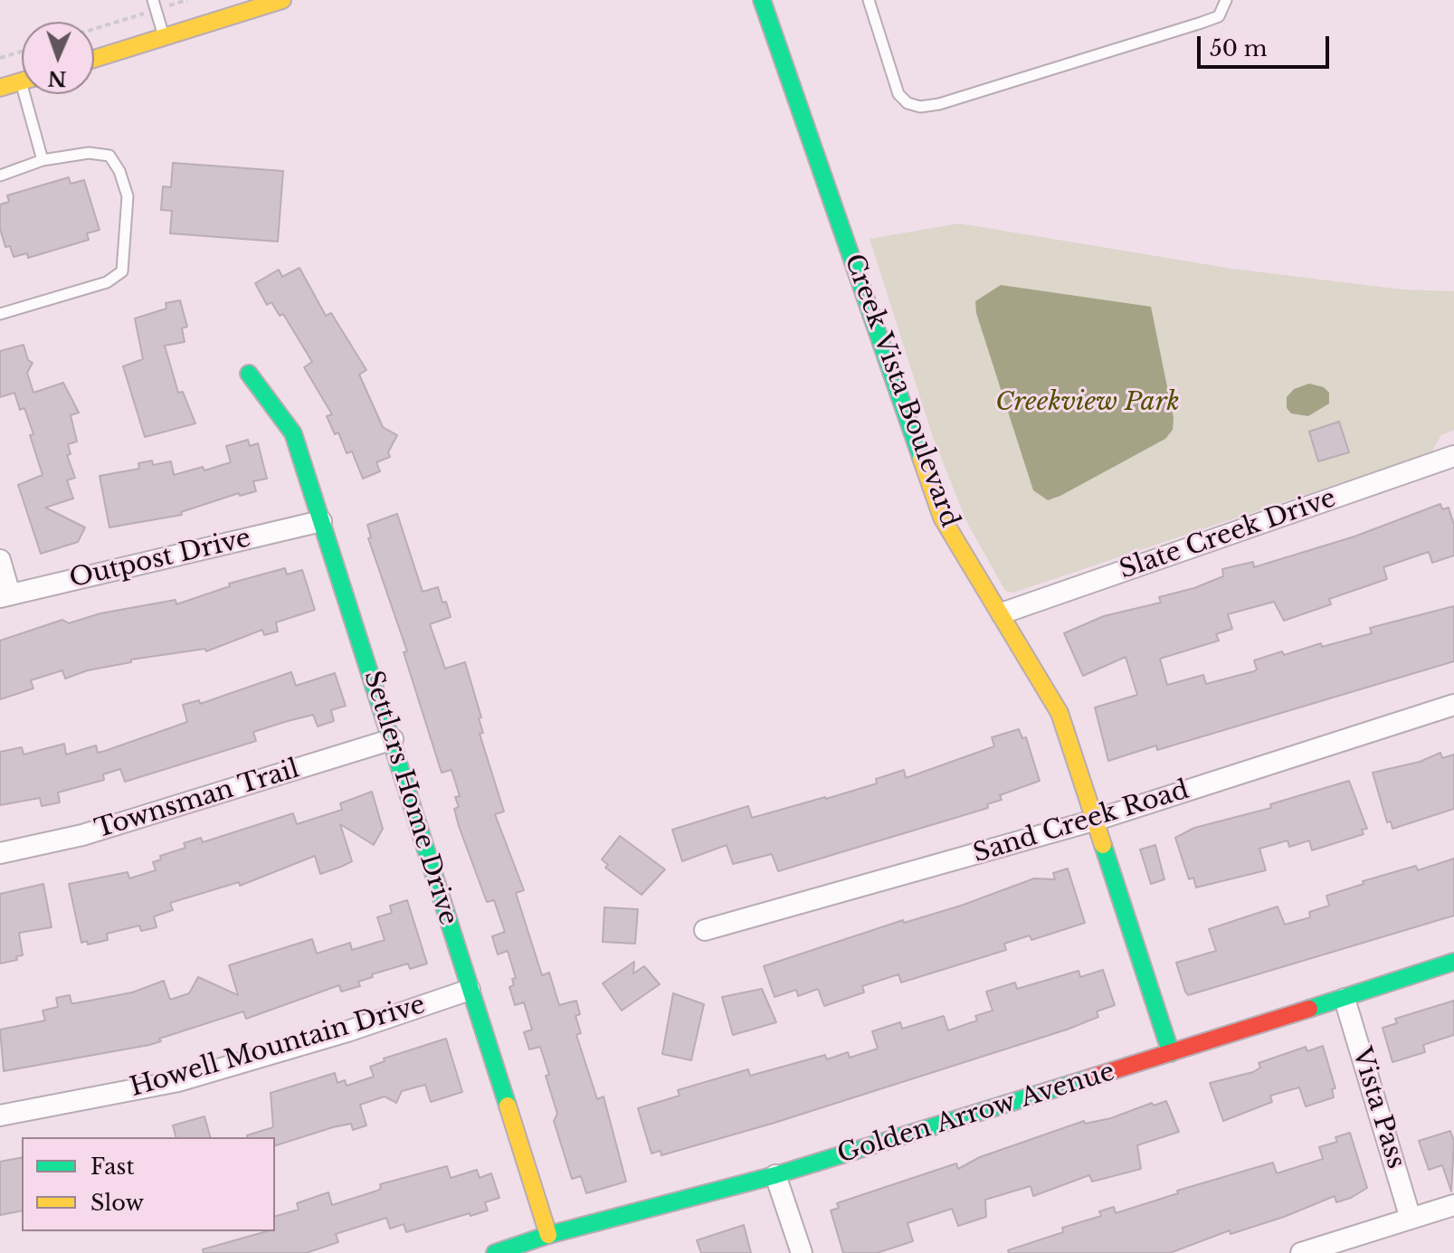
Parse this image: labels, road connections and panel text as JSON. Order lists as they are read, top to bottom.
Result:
{
  "streets": {
    "street": [
      "Creek Vista Boulevard",
      "Slate Creek Drive",
      "Outpost Drive",
      "Settlers Home Drive",
      "Townsman Trail",
      "Sand Creek Road",
      "Howell Mountain Drive",
      "Vista Pass",
      "Golden Arrow Avenue"
    ]
  },
  "crossings": [
    ["Creek Vista Boulevard", "Slate Creek Drive"],
    ["Creek Vista Boulevard", "Sand Creek Road"],
    ["Creek Vista Boulevard", "Golden Arrow Avenue"],
    ["Outpost Drive", "Settlers Home Drive"],
    ["Settlers Home Drive", "Townsman Trail"],
    ["Settlers Home Drive", "Howell Mountain Drive"],
    ["Settlers Home Drive", "Golden Arrow Avenue"],
    ["Vista Pass", "Golden Arrow Avenue"]
  ],
  "parks": ["Creekview Park"],
  "legend": ["Fast", "Slow"],
  "scale_bar": "50 m",
  "north": "bottom"
}
